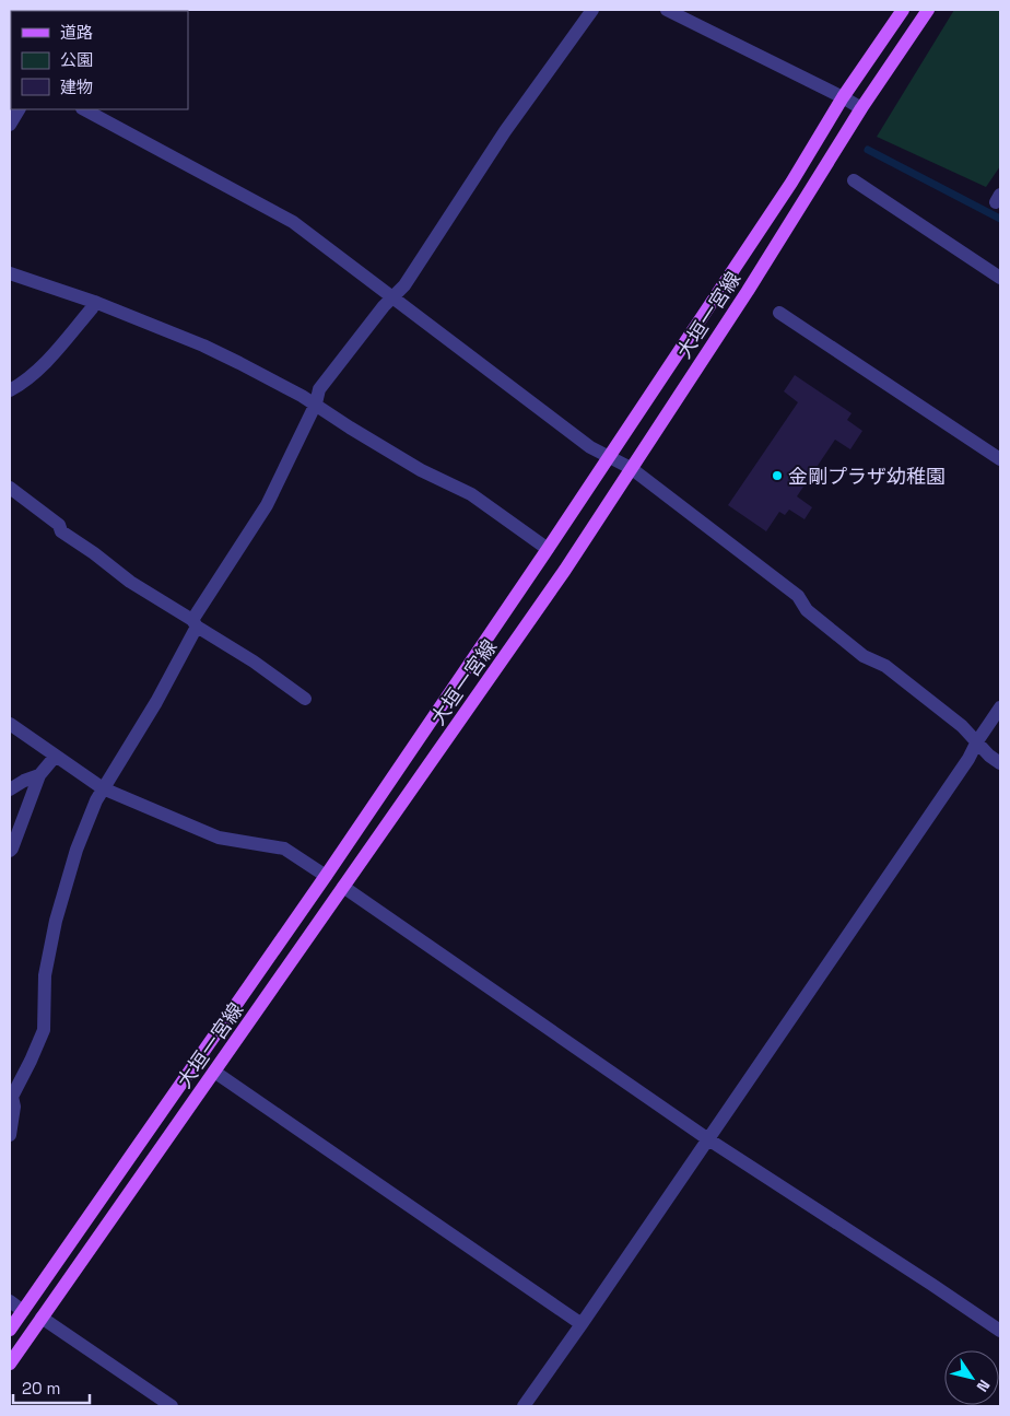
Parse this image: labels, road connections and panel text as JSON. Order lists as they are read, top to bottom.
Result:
{
  "streets": {
    "main road": ["大垣一宮線"]
  },
  "places": ["金剛プラザ幼稚園"],
  "legend": ["道路", "公園", "建物"],
  "scale_bar": "20 m",
  "north": "bottom right"
}
